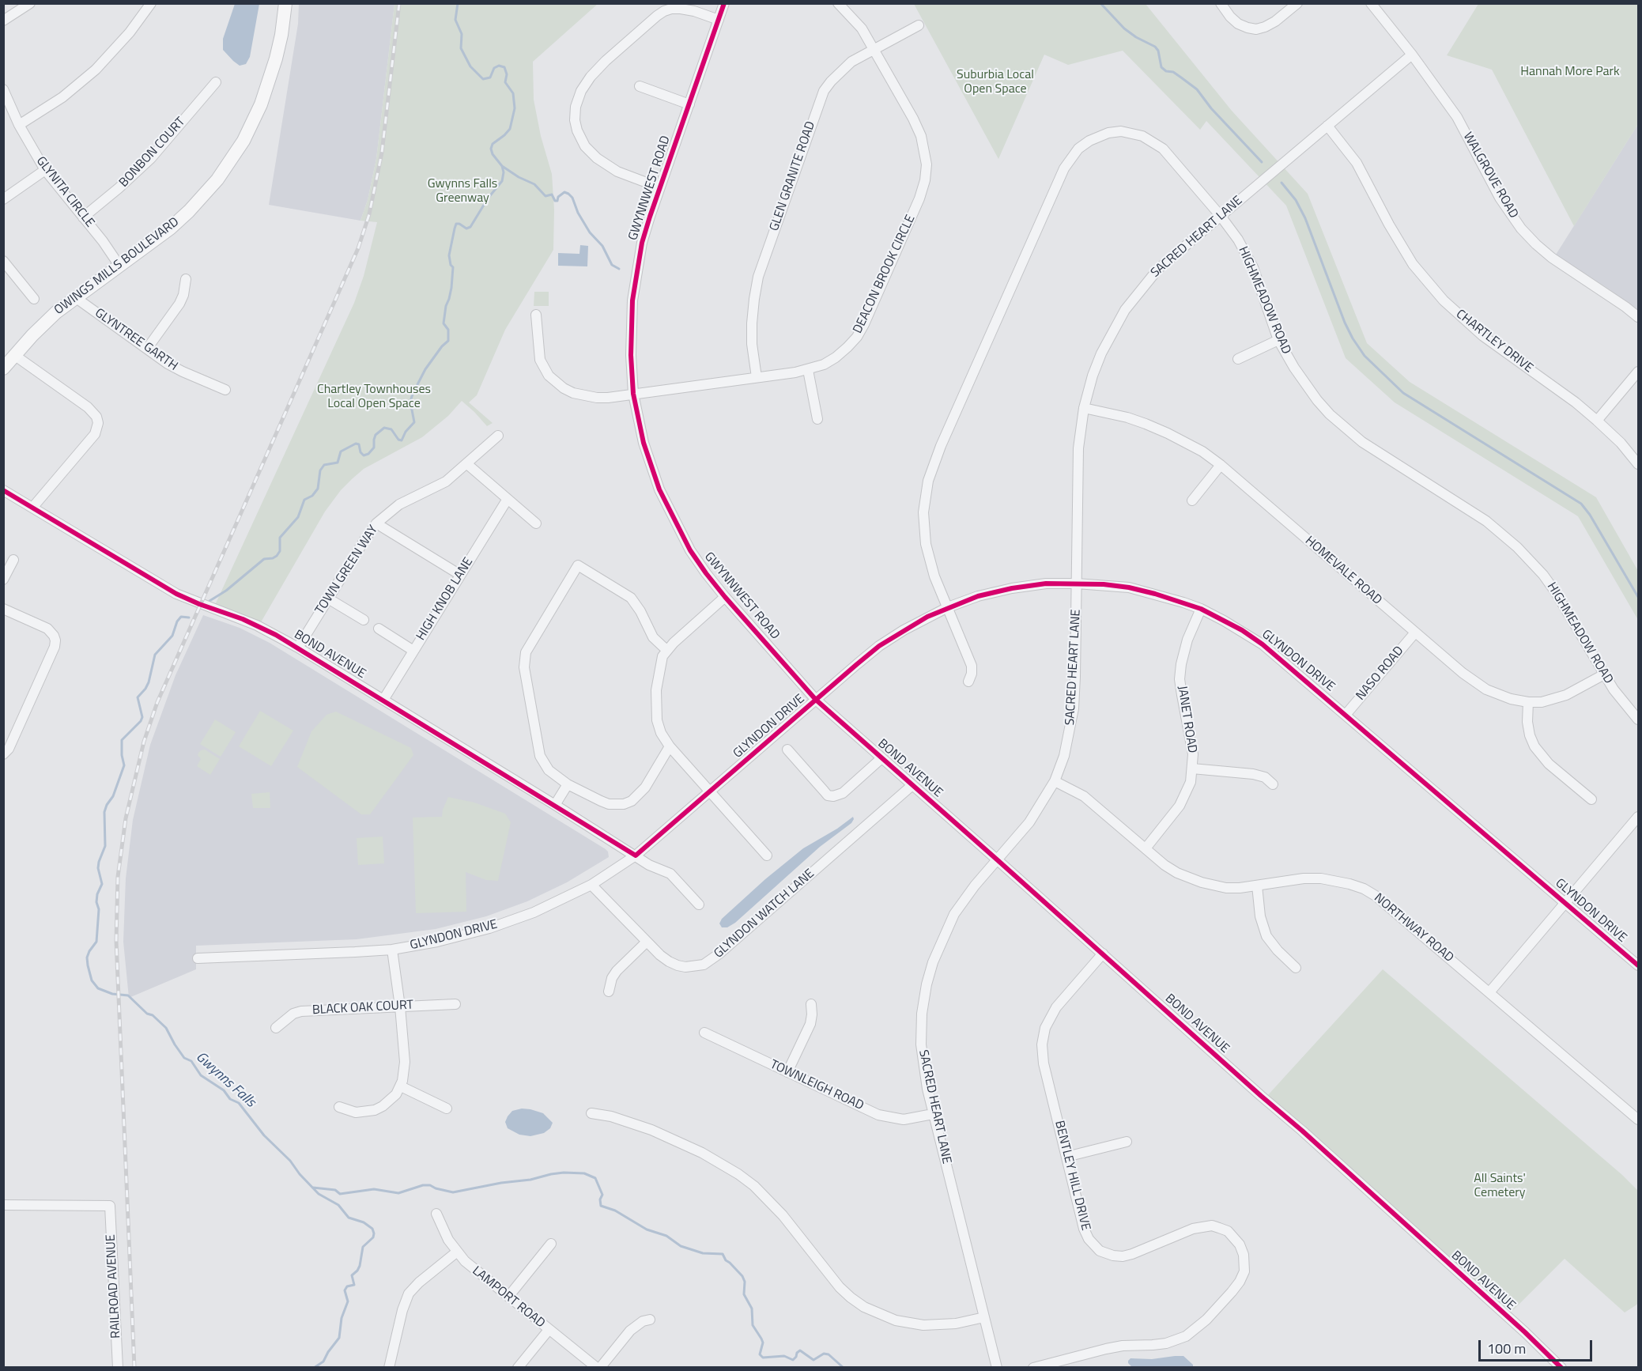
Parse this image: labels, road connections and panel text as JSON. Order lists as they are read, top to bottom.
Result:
{
  "streets": {
    "main road": ["OWINGS MILLS BOULEVARD"],
    "street": [
      "BONBON COURT",
      "WALGROVE ROAD",
      "GLEN GRANITE ROAD",
      "GWYNNWEST ROAD",
      "GLYNITA CIRCLE",
      "SACRED HEART LANE",
      "DEACON BROOK CIRCLE",
      "HIGHMEADOW ROAD",
      "GLYNTREE GARTH",
      "CHARTLEY DRIVE",
      "TOWN GREEN WAY",
      "HOMEVALE ROAD",
      "HIGH KNOB LANE",
      "BOND AVENUE",
      "GLYNDON DRIVE",
      "NASO ROAD",
      "JANET ROAD",
      "GLYNDON WATCH LANE",
      "NORTHWAY ROAD",
      "BLACK OAK COURT",
      "TOWNLEIGH ROAD",
      "BENTLEY HILL DRIVE",
      "RAILROAD AVENUE",
      "LAMPORT ROAD"
    ]
  },
  "crossings": [
    ["BONBON COURT", "GLYNITA CIRCLE"],
    ["WALGROVE ROAD", "SACRED HEART LANE"],
    ["GLEN GRANITE ROAD", "DEACON BROOK CIRCLE"],
    ["GWYNNWEST ROAD", "DEACON BROOK CIRCLE"],
    ["GWYNNWEST ROAD", "BOND AVENUE"],
    ["GWYNNWEST ROAD", "GLYNDON DRIVE"],
    ["GLYNITA CIRCLE", "OWINGS MILLS BOULEVARD"],
    ["SACRED HEART LANE", "HIGHMEADOW ROAD"],
    ["SACRED HEART LANE", "CHARTLEY DRIVE"],
    ["SACRED HEART LANE", "HOMEVALE ROAD"],
    ["SACRED HEART LANE", "BOND AVENUE"],
    ["SACRED HEART LANE", "GLYNDON DRIVE"],
    ["SACRED HEART LANE", "NORTHWAY ROAD"],
    ["SACRED HEART LANE", "TOWNLEIGH ROAD"],
    ["OWINGS MILLS BOULEVARD", "GLYNTREE GARTH"],
    ["HIGHMEADOW ROAD", "HOMEVALE ROAD"],
    ["HIGHMEADOW ROAD", "GLYNDON DRIVE"],
    ["TOWN GREEN WAY", "BOND AVENUE"],
    ["HOMEVALE ROAD", "NASO ROAD"],
    ["HIGH KNOB LANE", "BOND AVENUE"],
    ["BOND AVENUE", "GLYNDON DRIVE"],
    ["BOND AVENUE", "GLYNDON WATCH LANE"],
    ["BOND AVENUE", "BENTLEY HILL DRIVE"],
    ["GLYNDON DRIVE", "NASO ROAD"],
    ["GLYNDON DRIVE", "JANET ROAD"],
    ["GLYNDON DRIVE", "GLYNDON WATCH LANE"],
    ["JANET ROAD", "NORTHWAY ROAD"]
  ],
  "water": ["Gwynns Falls"],
  "parks": [
    "Hannah More Park",
    "Suburbia Local Open Space",
    "Gwynns Falls Greenway",
    "Chartley Townhouses Local Open Space",
    "All Saints' Cemetery"
  ],
  "scale_bar": "100 m"
}
